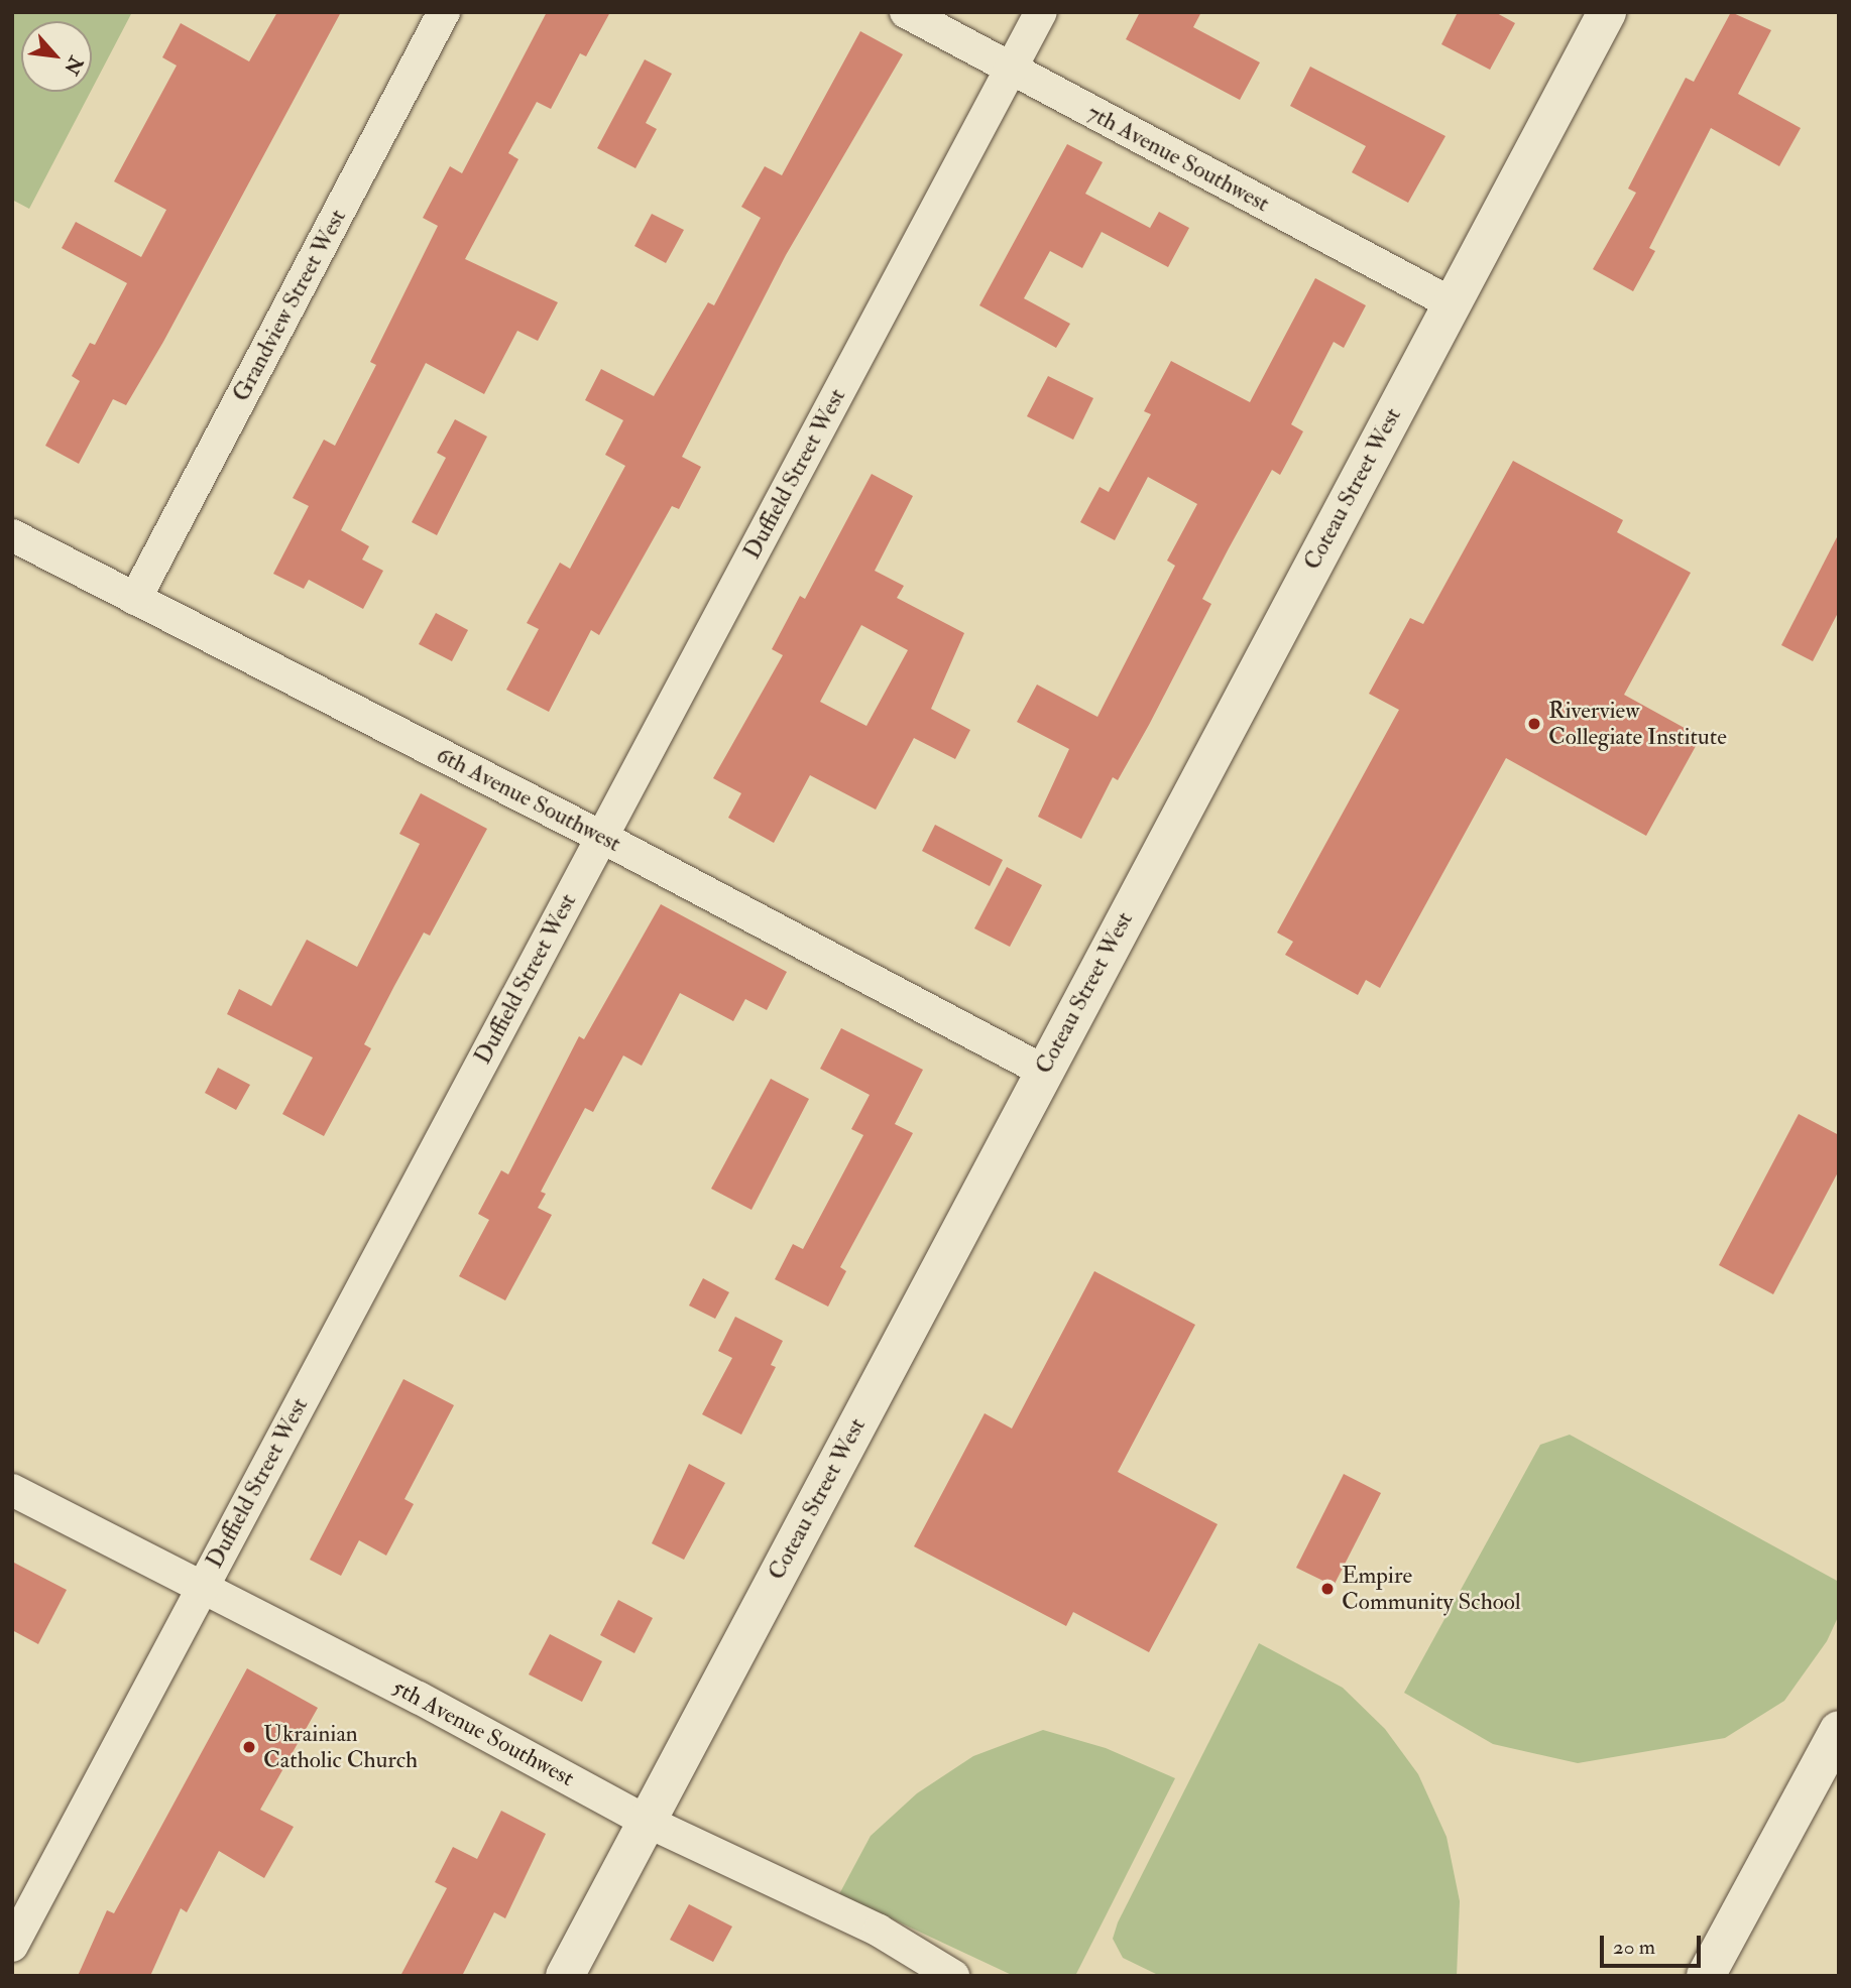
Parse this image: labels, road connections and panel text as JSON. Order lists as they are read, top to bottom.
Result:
{
  "streets": {
    "street": [
      "7th Avenue Southwest",
      "Grandview Street West",
      "Duffield Street West",
      "Coteau Street West",
      "6th Avenue Southwest",
      "5th Avenue Southwest"
    ]
  },
  "crossings": [
    ["7th Avenue Southwest", "Duffield Street West"],
    ["7th Avenue Southwest", "Coteau Street West"],
    ["Grandview Street West", "6th Avenue Southwest"],
    ["Duffield Street West", "6th Avenue Southwest"],
    ["Duffield Street West", "5th Avenue Southwest"],
    ["Coteau Street West", "6th Avenue Southwest"],
    ["Coteau Street West", "5th Avenue Southwest"]
  ],
  "places": ["Riverview Collegiate Institute", "Empire Community School", "Ukrainian Catholic Church"],
  "scale_bar": "20 m",
  "north": "bottom right"
}
